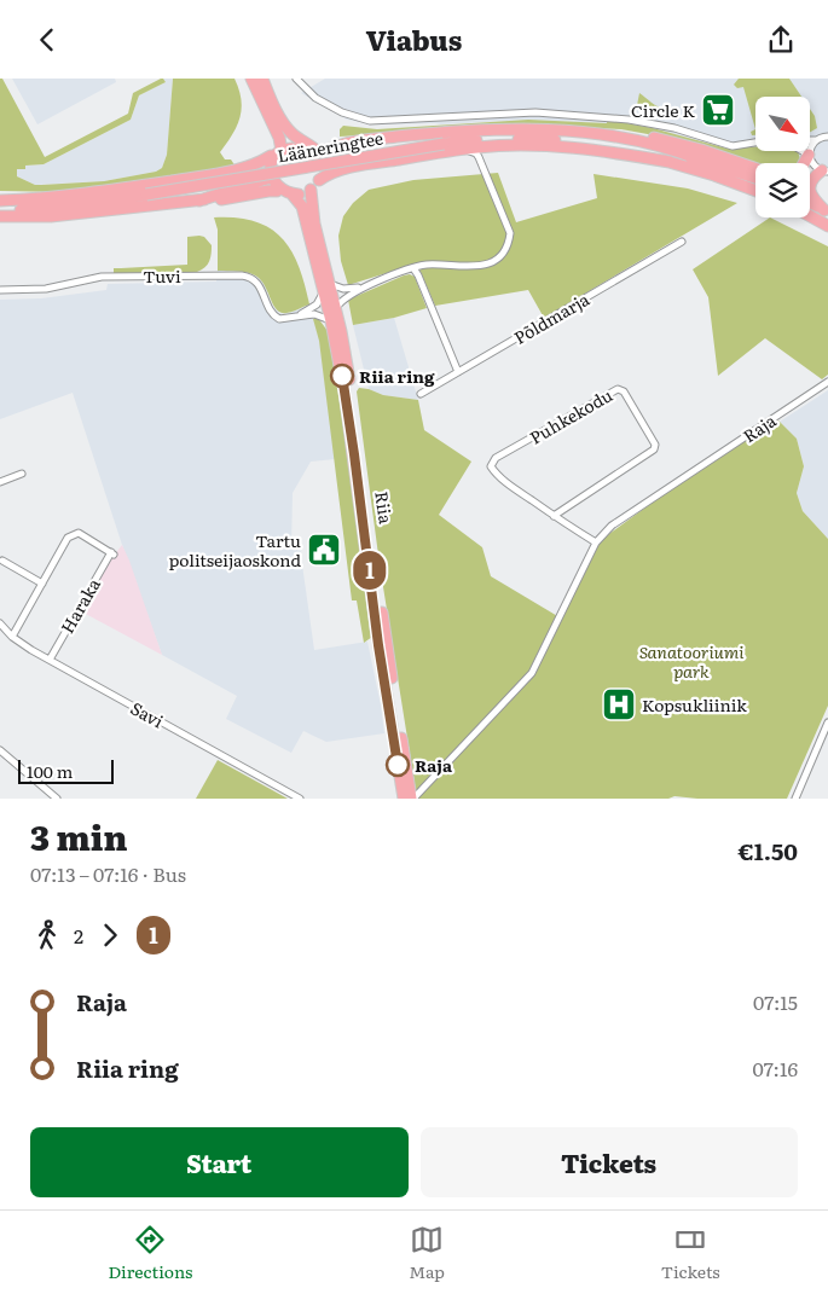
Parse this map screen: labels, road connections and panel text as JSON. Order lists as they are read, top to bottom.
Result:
{
  "streets": {
    "highway": ["Lääneringtee", "Riia"],
    "street": [
      "Tuvi",
      "Põldmarja",
      "Puhkekodu",
      "Raja",
      "Haraka",
      "Savi"
    ]
  },
  "crossings": [
    ["Tuvi", "Riia"],
    ["Puhkekodu", "Raja"],
    ["Raja", "Riia"],
    ["Haraka", "Savi"]
  ],
  "parks": ["Sanatooriumi park"],
  "places": {
    "supermarket": ["Circle K"],
    "other": ["Riia ring", "Raja"],
    "public building": ["Tartu politseijaoskond"],
    "hospital": ["Kopsukliinik"]
  },
  "lines": ["bus line 1"],
  "scale_bar": "100 m",
  "north": "bottom right",
  "page": {
    "header": "Viabus",
    "on_map": "1",
    "scale": "100 m",
    "heading": ["3 min", "07:13 – 07:16 · Bus", "€1.50"],
    "legs": ["2", "1"],
    "list": [
      {
        "name": "Raja",
        "value": "07:15"
      },
      {
        "name": "Riia ring",
        "value": "07:16"
      }
    ],
    "buttons": ["Start", "Tickets"],
    "tabs": ["Directions", "Map", "Tickets"]
  }
}
